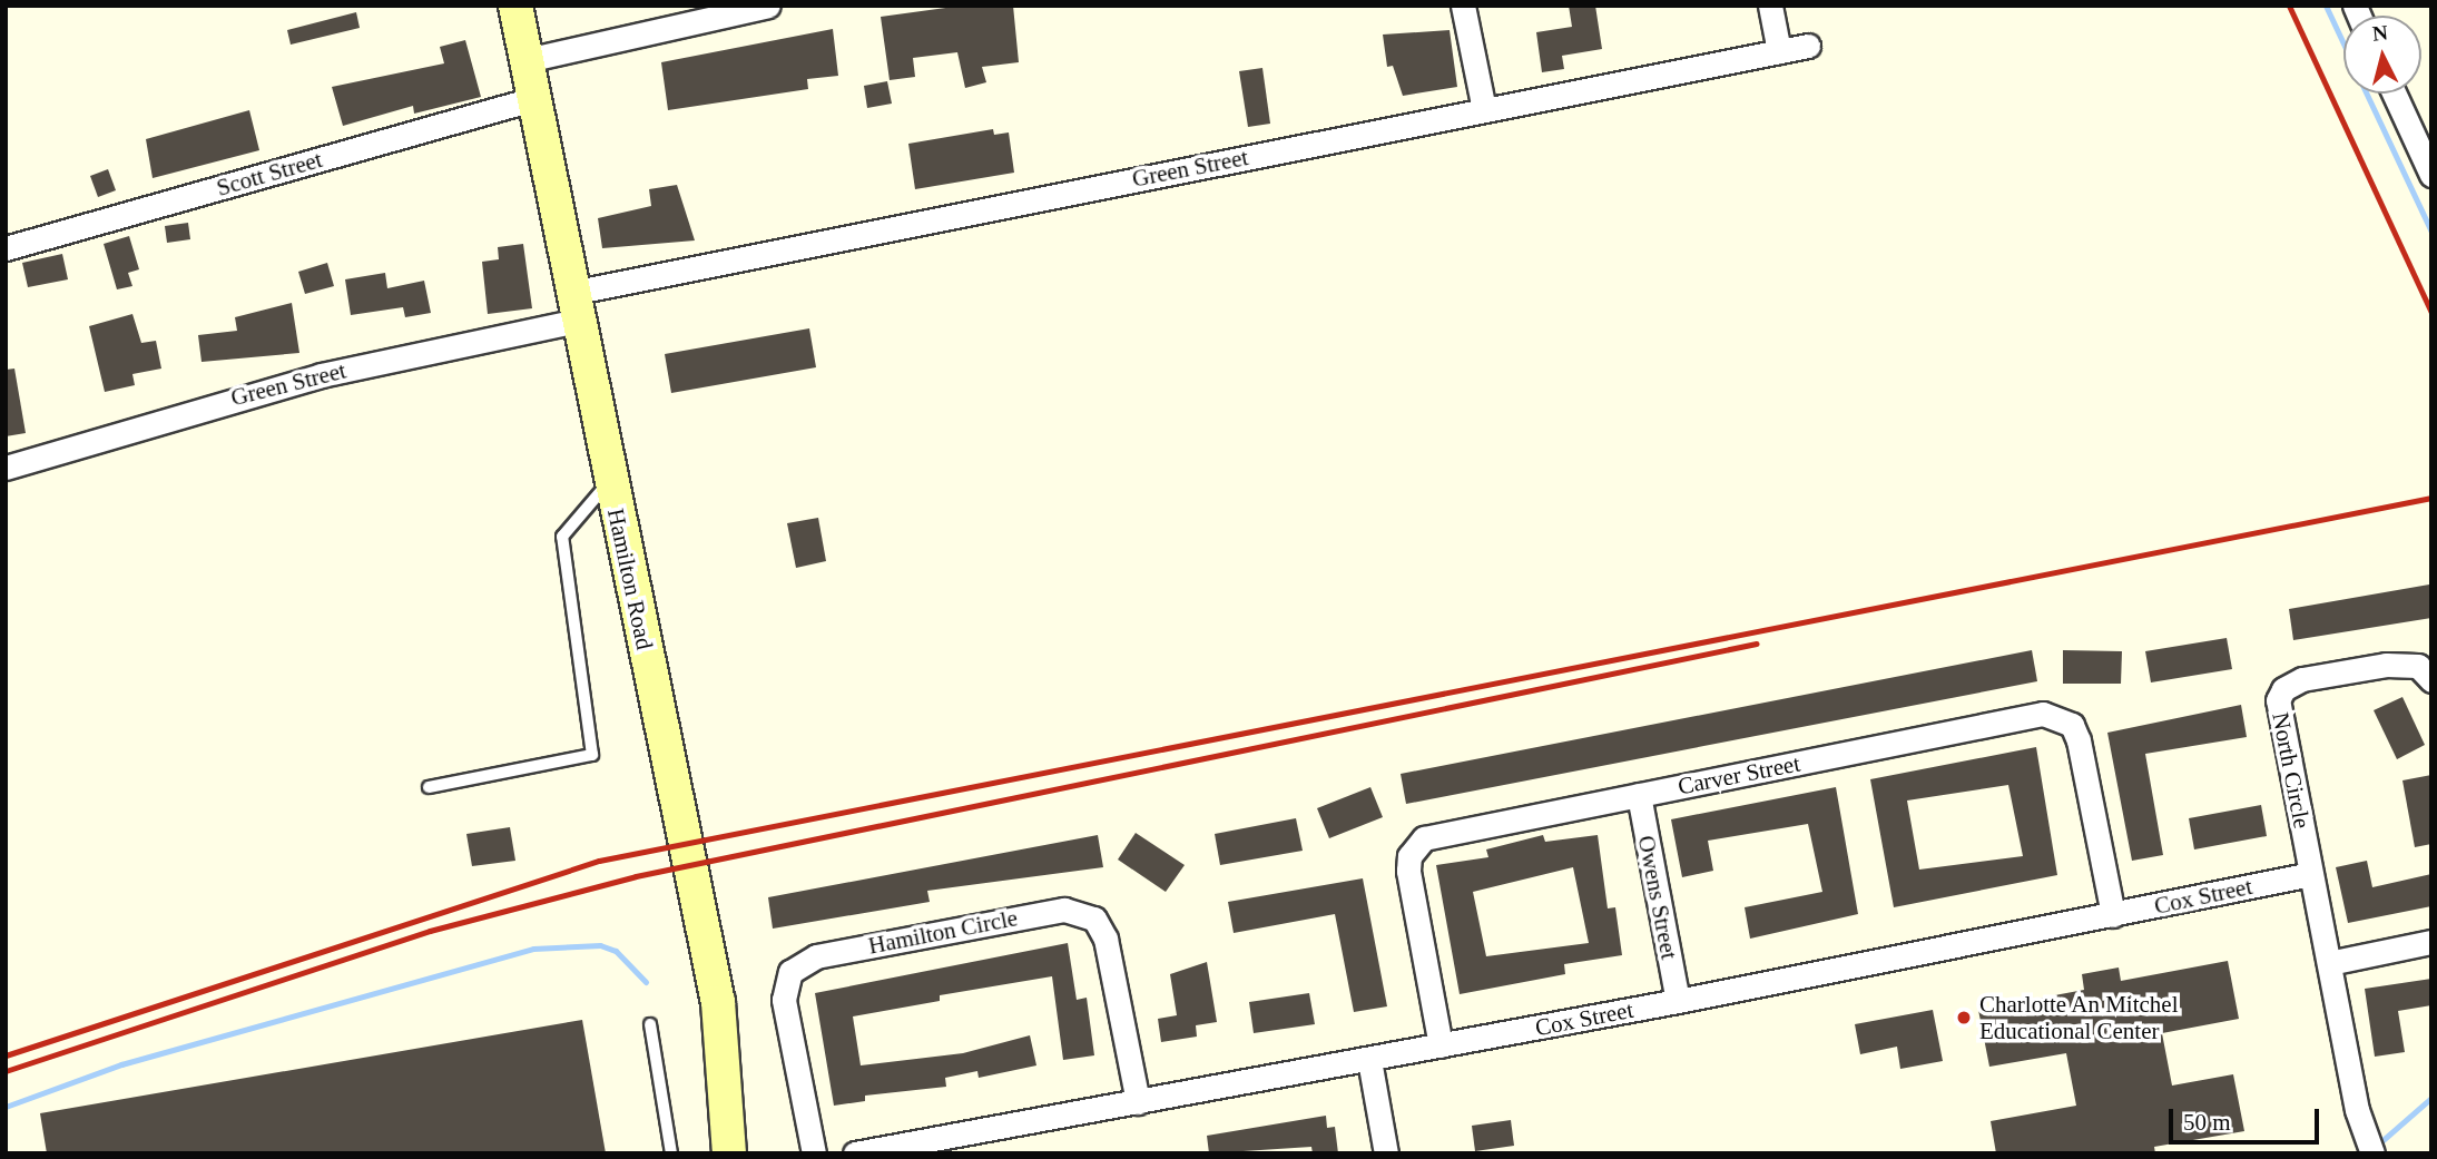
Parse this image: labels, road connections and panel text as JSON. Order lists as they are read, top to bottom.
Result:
{
  "streets": {
    "street": [
      "Green Street",
      "Scott Street",
      "Hamilton Road",
      "North Circle",
      "Carver Street",
      "Cox Street",
      "Owens Street",
      "Hamilton Circle"
    ]
  },
  "crossings": [
    ["Green Street", "Hamilton Road"],
    ["Scott Street", "Hamilton Road"],
    ["North Circle", "Cox Street"],
    ["Carver Street", "Cox Street"],
    ["Carver Street", "Owens Street"],
    ["Cox Street", "Owens Street"],
    ["Cox Street", "Hamilton Circle"]
  ],
  "places": ["Charlotte An Mitchel Educational Center"],
  "scale_bar": "50 m",
  "north": "top"
}
